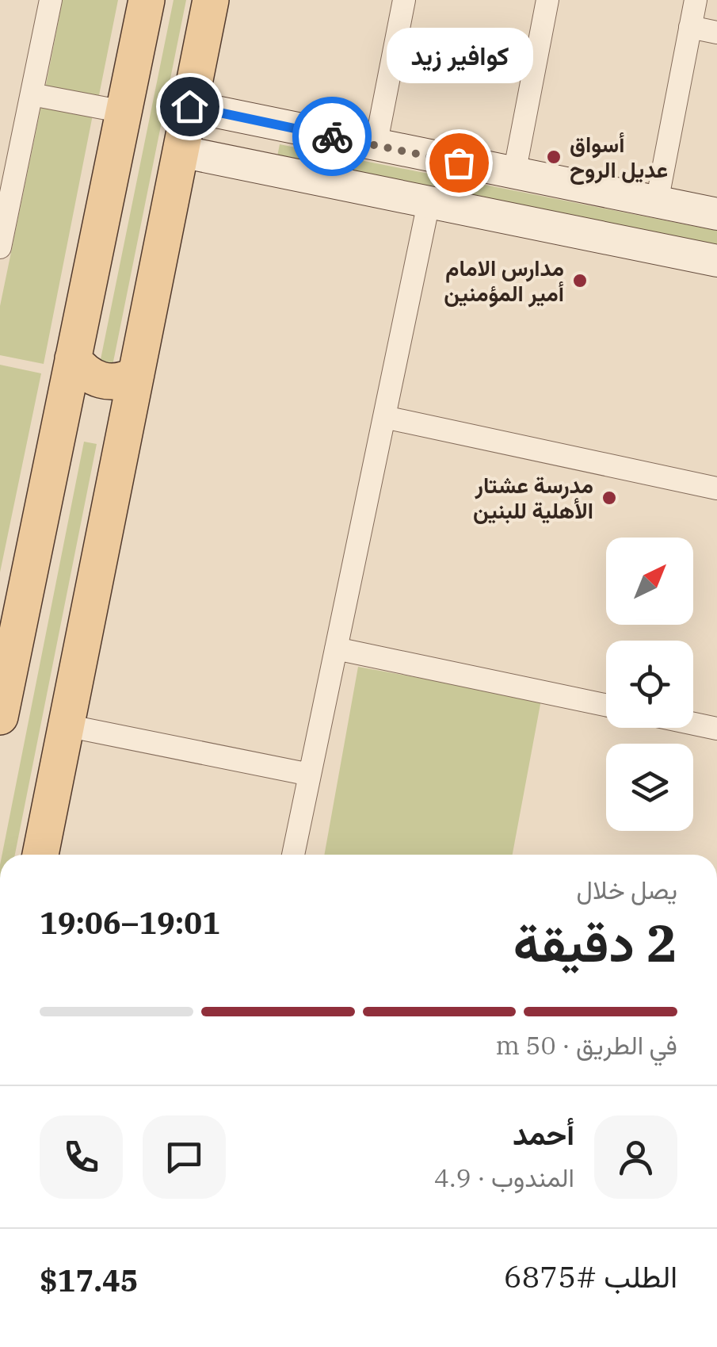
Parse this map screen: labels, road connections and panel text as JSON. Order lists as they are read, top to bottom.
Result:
{
  "places": [
    "أسواق عديل الروح",
    "كوافير زيد",
    "مدارس الامام أمير المؤمنين",
    "مدرسة عشتار الأهلية للبنين"
  ],
  "north": "top right",
  "page": {
    "bubble": "كوافير زيد",
    "heading": ["2 دقيقة", "يصل خلال", "19:01–19:06"],
    "panel": [
      "أحمد",
      "المندوب · 4.9",
      "الطلب #6875",
      "$17.45"
    ],
    "bar": "في الطريق · 50 m"
  }
}
